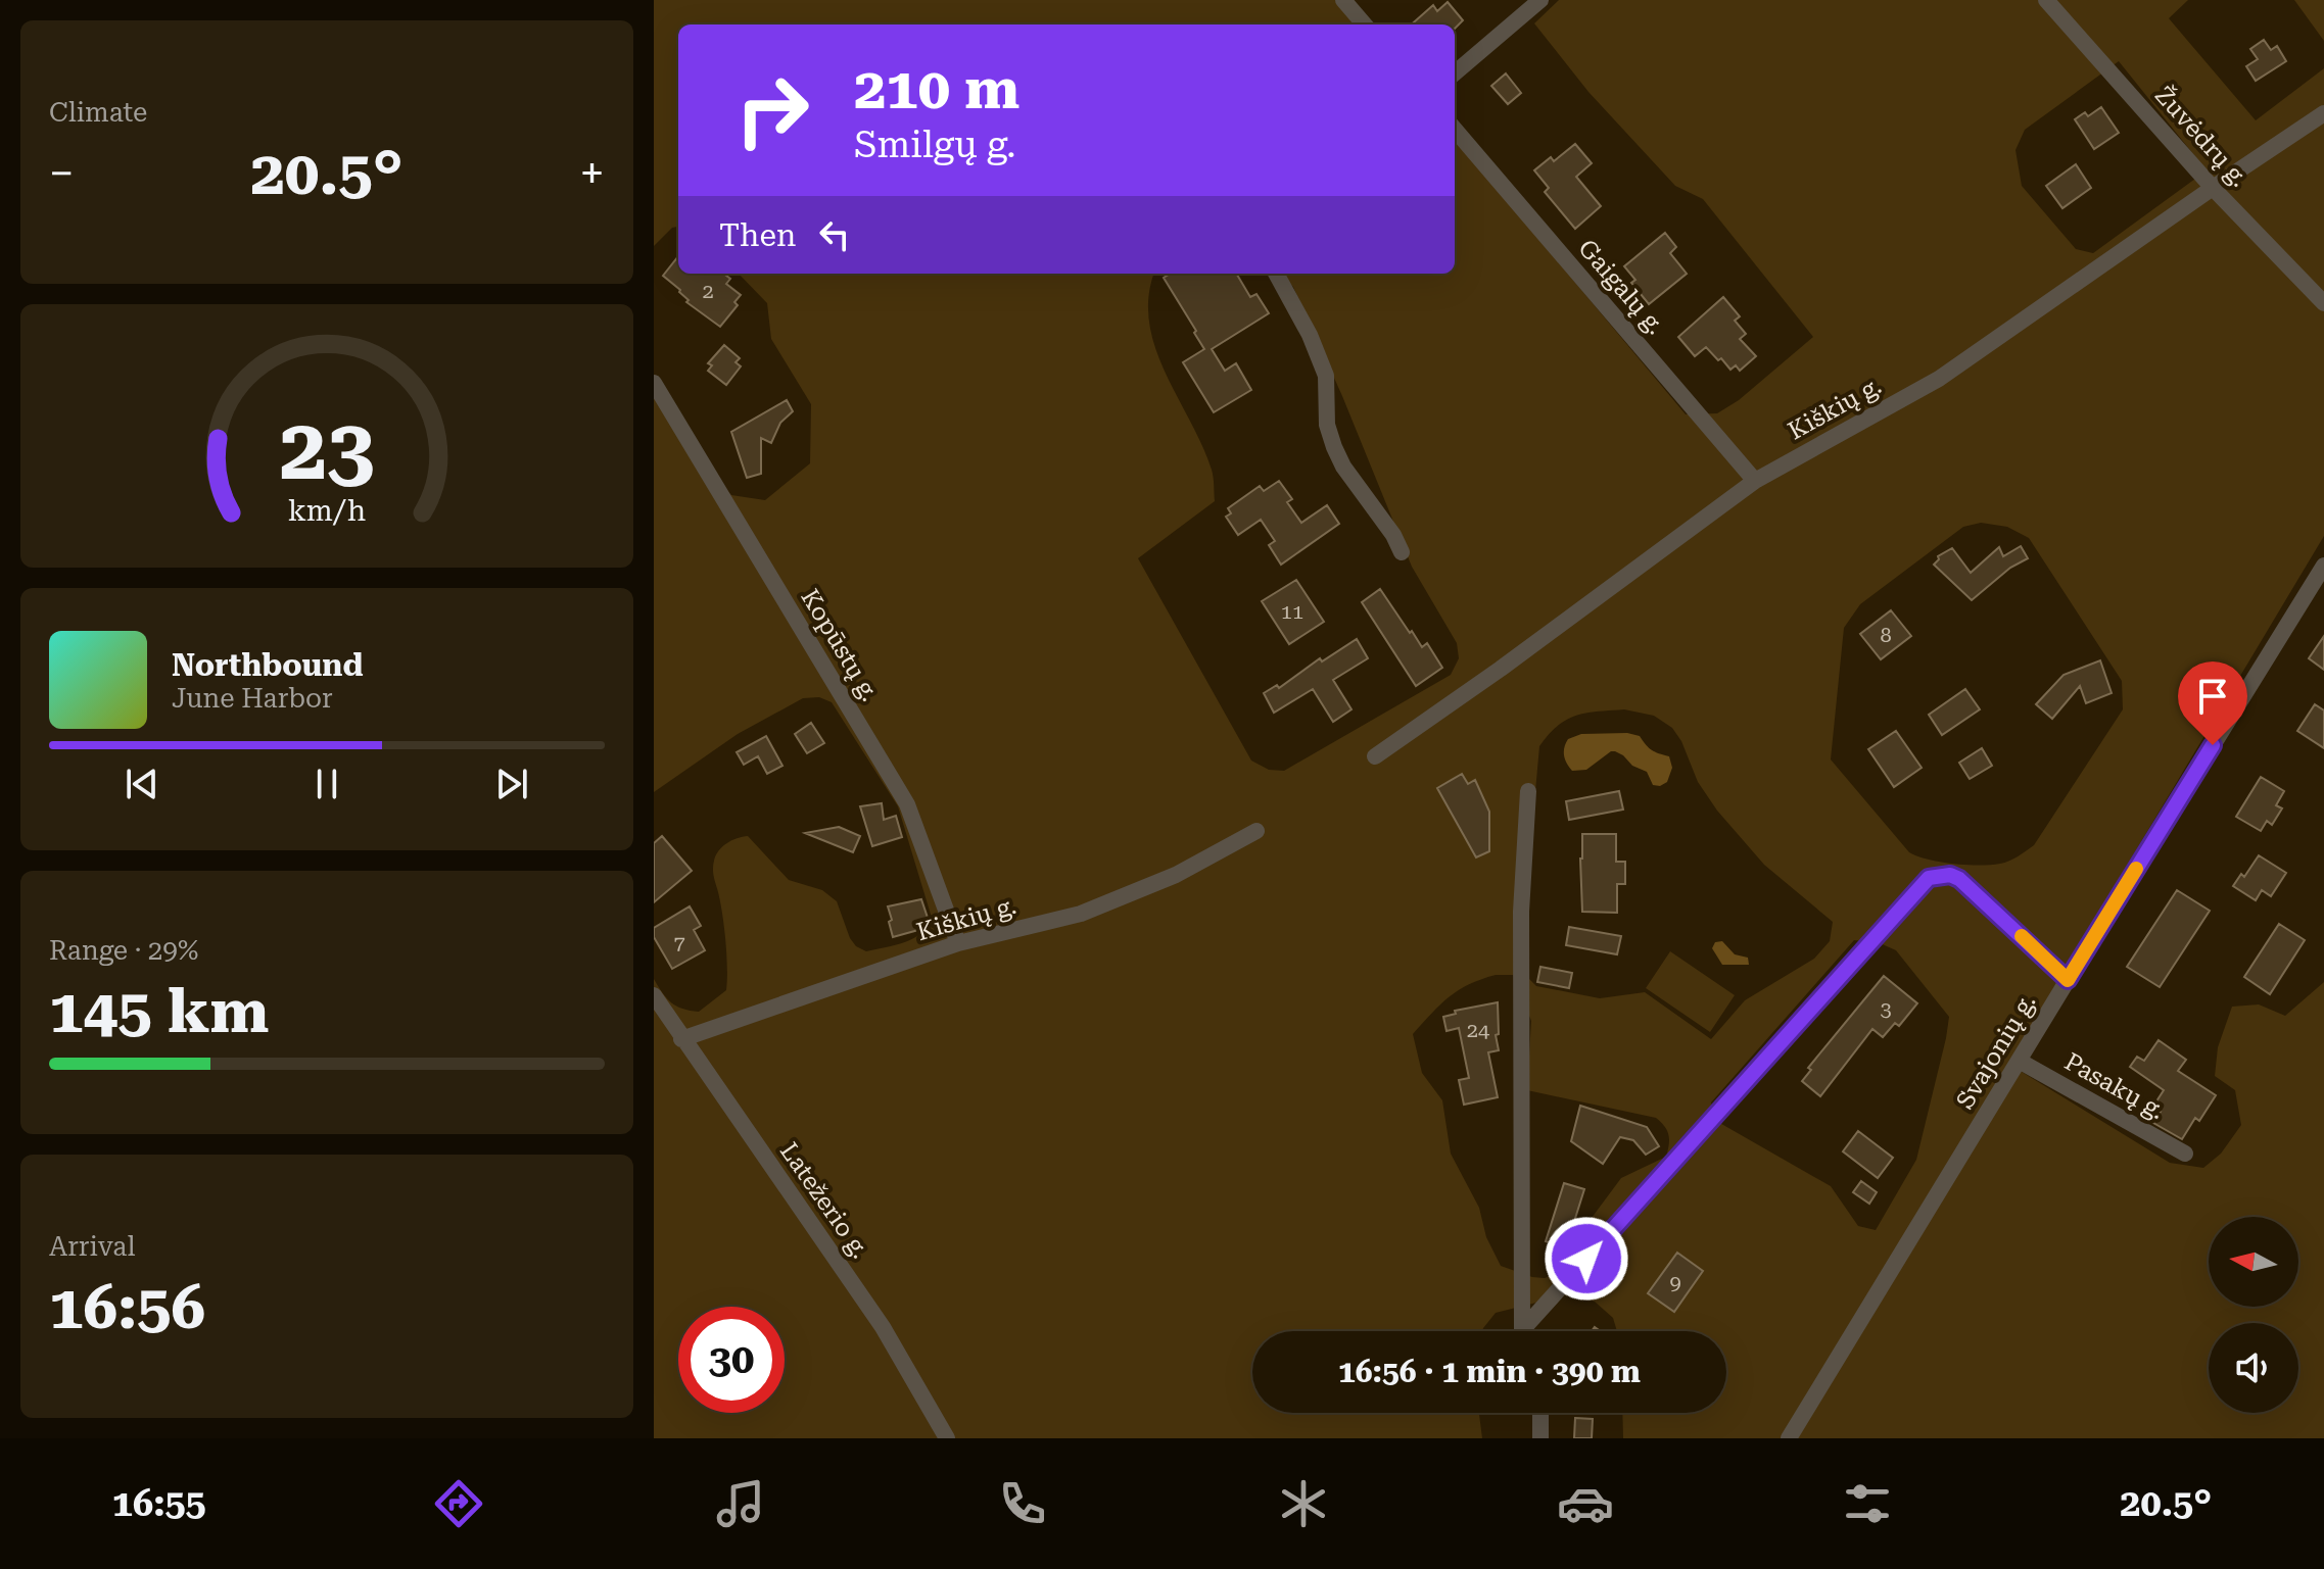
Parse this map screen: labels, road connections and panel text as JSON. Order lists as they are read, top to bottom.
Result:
{
  "streets": {
    "street": [
      "Žuvėdrų g.",
      "Gaigalų g.",
      "Kiškių g.",
      "Kopūstų g.",
      "Svajonių g.",
      "Pasakų g.",
      "Latežerio g."
    ]
  },
  "crossings": [
    ["Žuvėdrų g.", "Kiškių g."],
    ["Gaigalų g.", "Kiškių g."],
    ["Kiškių g.", "Kopūstų g."],
    ["Kiškių g.", "Latežerio g."],
    ["Svajonių g.", "Pasakų g."]
  ],
  "house_numbers": [
    "2",
    "11",
    "8",
    "7",
    "3",
    "24",
    "9"
  ],
  "north": "left",
  "page": {
    "tile": [
      "Climate",
      ["Range · 29%", "145 km"],
      ["Arrival", "16:56"]
    ],
    "turn": ["210 m", "Smilgų g."],
    "heat": ["−", "20.5°", "+"],
    "then": "Then",
    "song": ["Northbound", "June Harbor"],
    "limit": "30",
    "trip": "16:56 · 1 min · 390 m",
    "tabs": ["16:55", "20.5°"],
    "gauge": ["23", "km/h"]
  }
}
